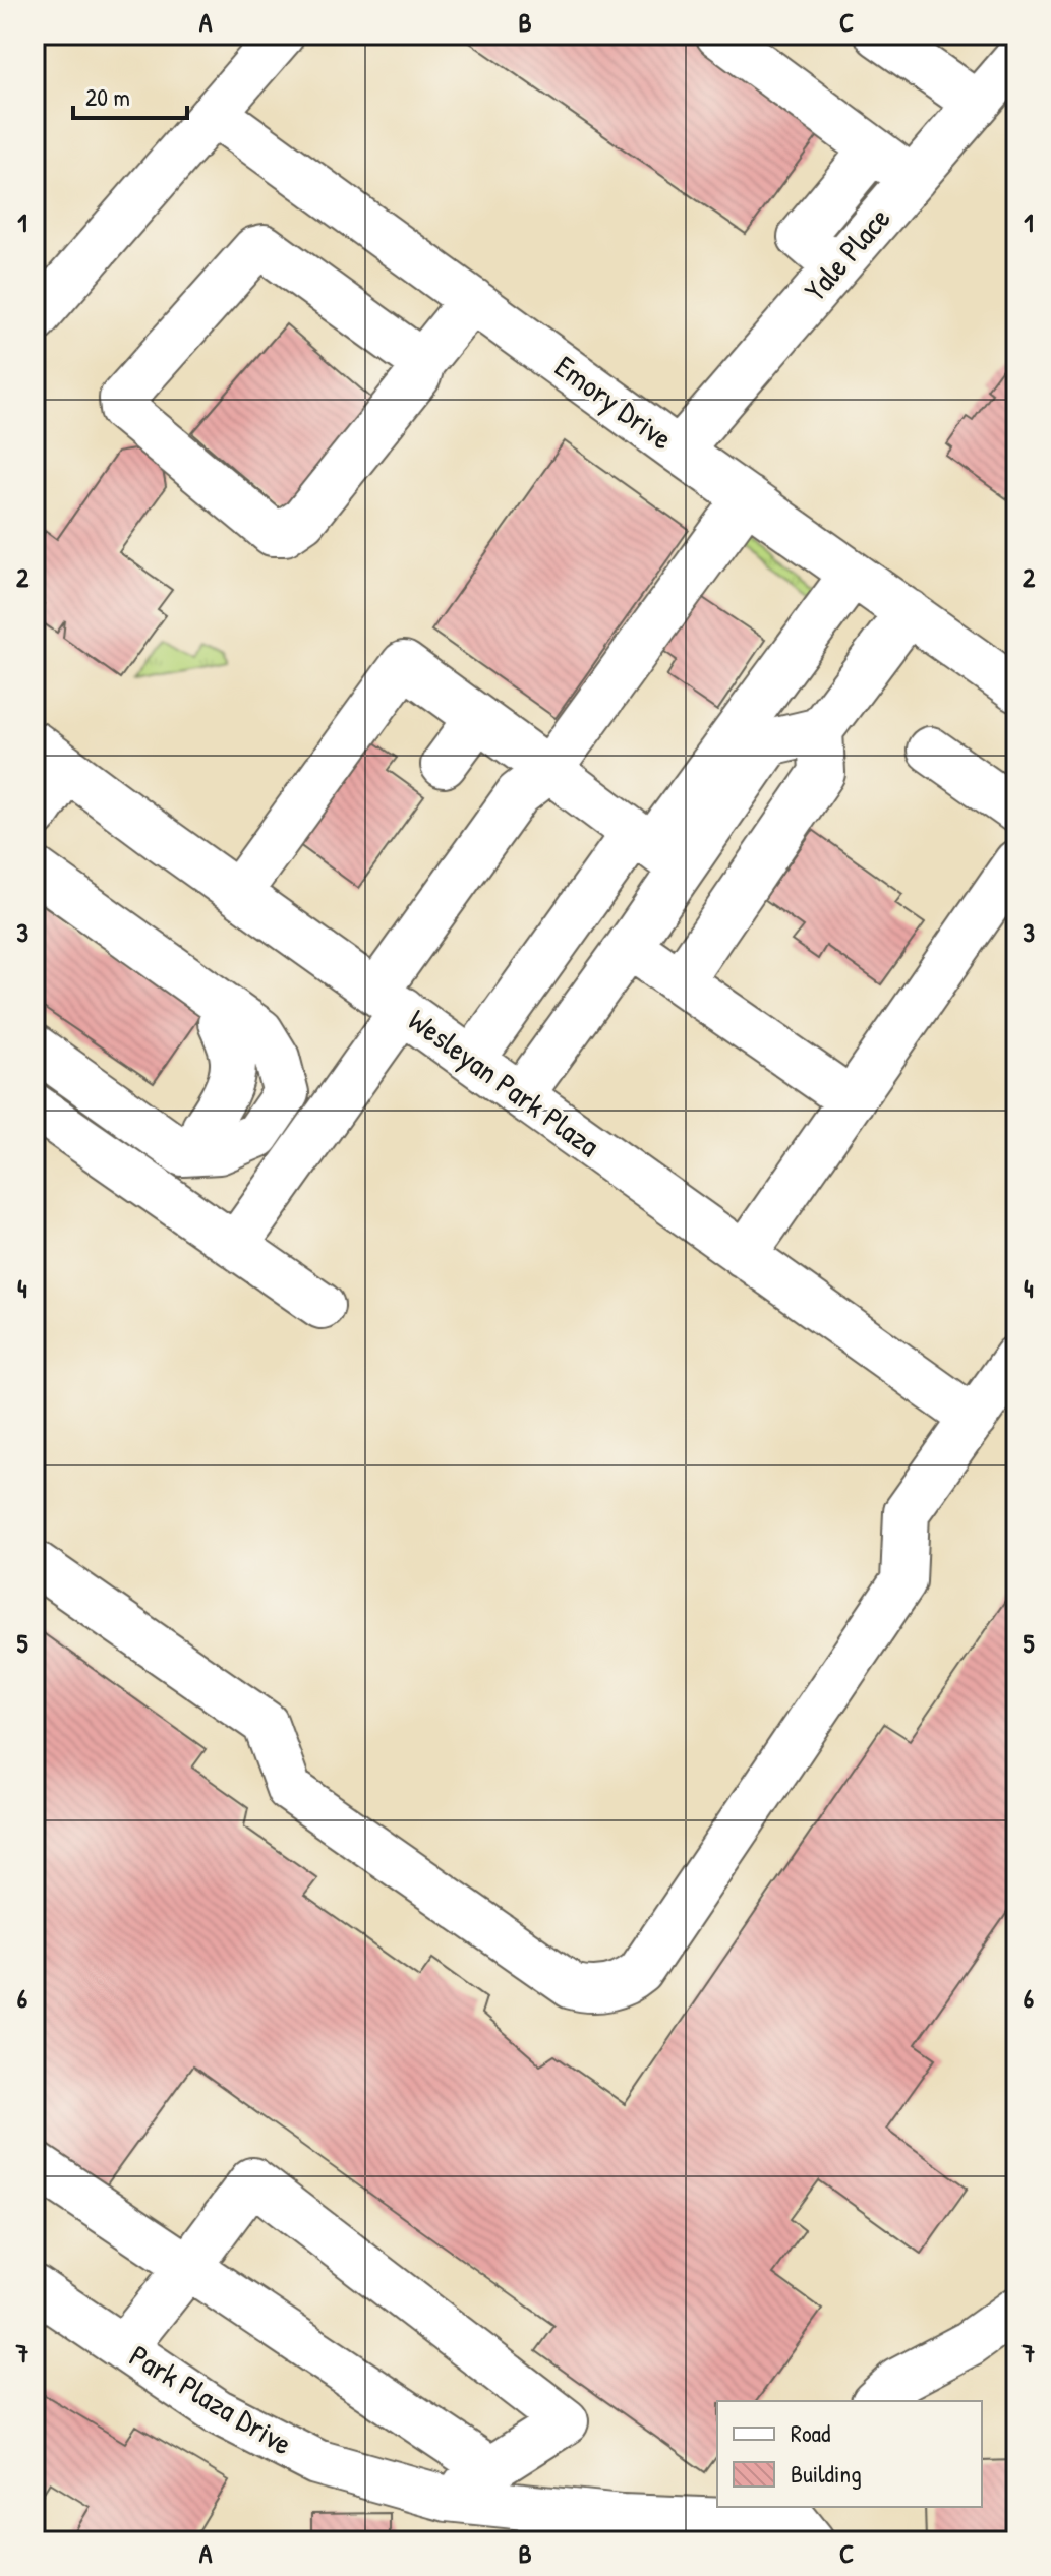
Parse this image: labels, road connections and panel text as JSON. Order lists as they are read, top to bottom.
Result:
{
  "streets": {
    "street": [
      "Yale Place",
      "Emory Drive",
      "Wesleyan Park Plaza",
      "Park Plaza Drive"
    ]
  },
  "crossings": [
    ["Yale Place", "Emory Drive"]
  ],
  "legend": ["Road", "Building"],
  "scale_bar": "20 m",
  "grid": {
    "columns": ["A", "B", "C"],
    "rows": [
      "1",
      "2",
      "3",
      "4",
      "5",
      "6",
      "7"
    ]
  }
}
